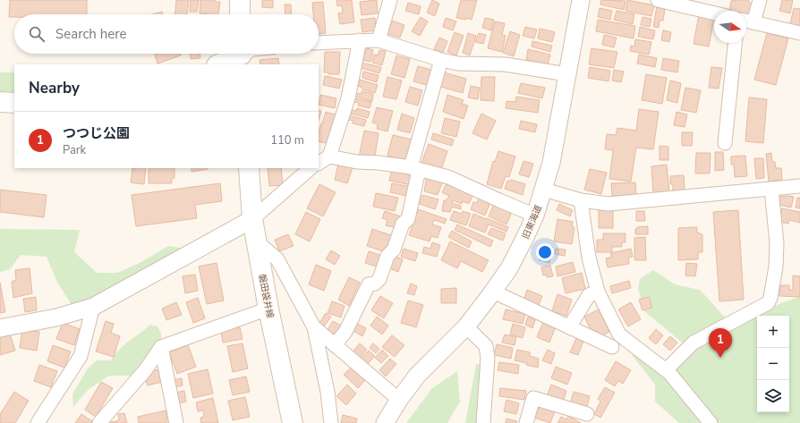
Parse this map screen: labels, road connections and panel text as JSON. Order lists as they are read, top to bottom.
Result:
{
  "streets": {
    "main road": ["磐田袋井線"],
    "street": ["旧東海道"]
  },
  "north": "right",
  "page": {
    "search": "Search here",
    "heading": "Nearby",
    "list": [
      {
        "mark": "1",
        "name": "つつじ公園",
        "note": "Park",
        "value": "110 m"
      }
    ],
    "map_buttons": ["+", "−"],
    "pins": "1"
  }
}
